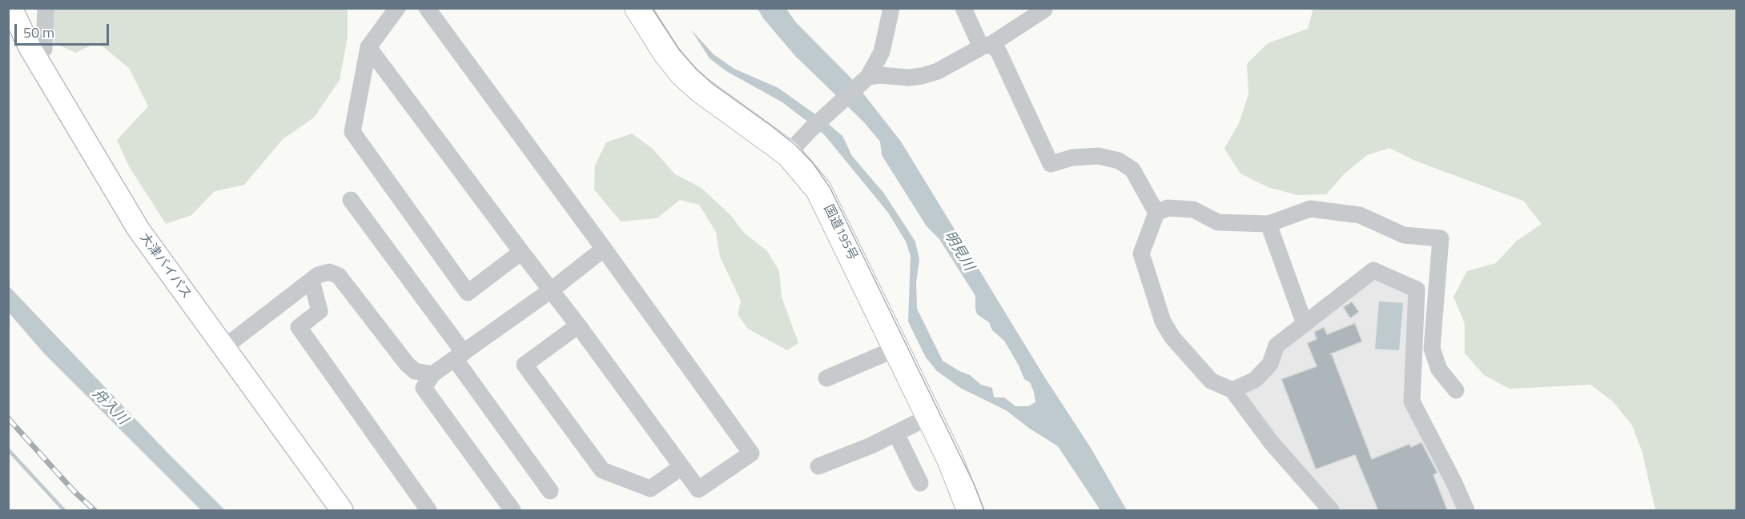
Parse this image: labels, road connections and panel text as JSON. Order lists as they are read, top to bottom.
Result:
{
  "streets": {
    "highway": ["国道195号"],
    "main road": ["大津バイパス"]
  },
  "water": ["明見川", "舟入川"],
  "scale_bar": "50 m"
}
